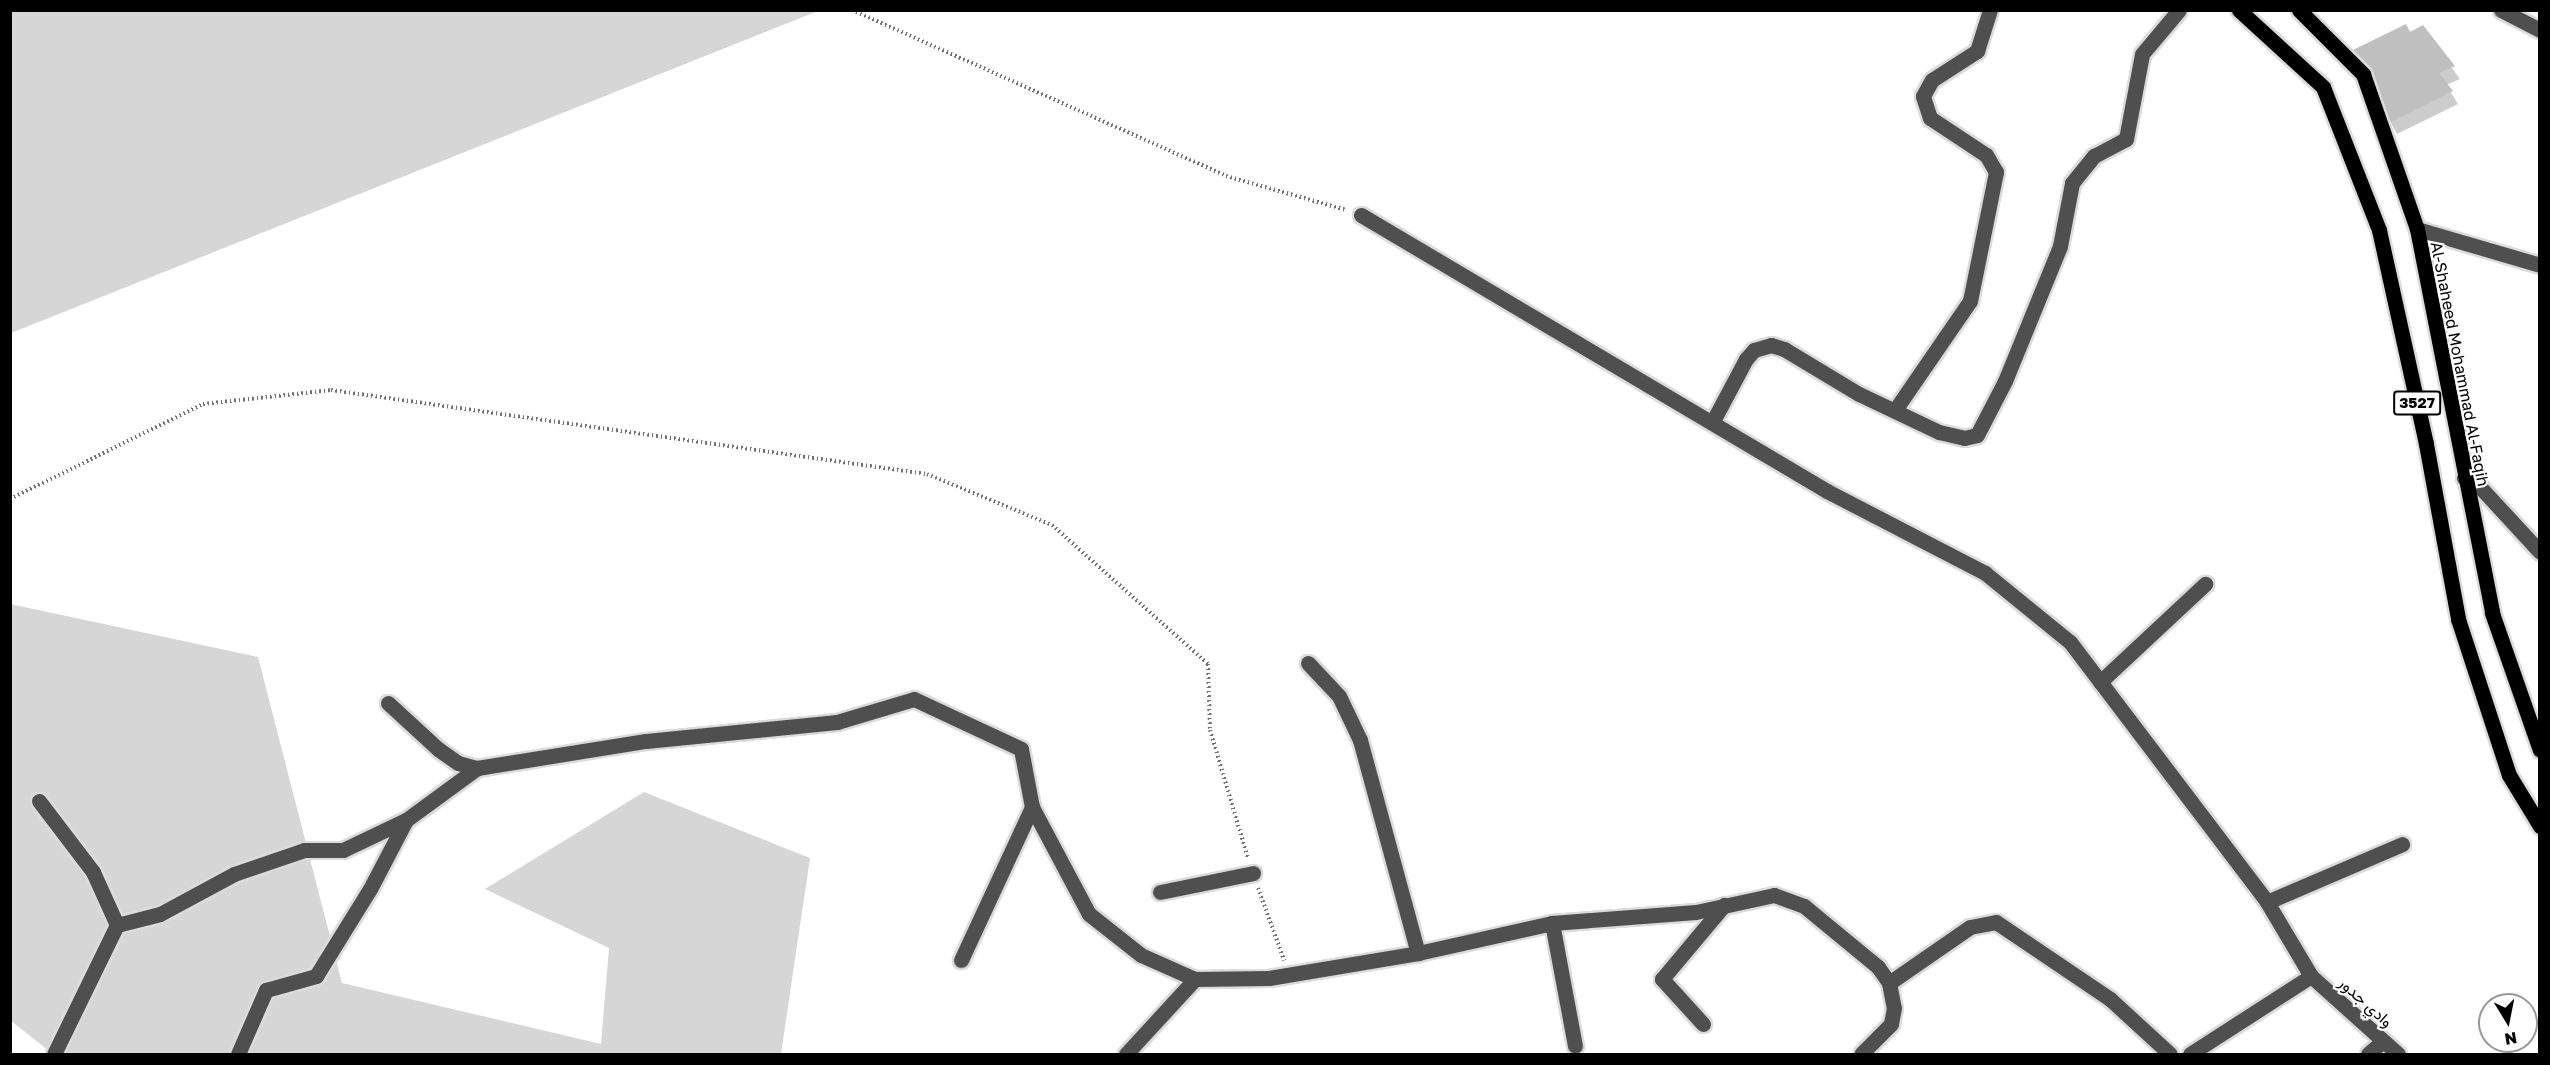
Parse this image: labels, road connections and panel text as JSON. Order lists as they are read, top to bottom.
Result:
{
  "streets": {
    "main road": ["Al-Shaheed Mohammad Al-Faqih", "3527"],
    "street": ["وادي جدور"]
  },
  "north": "bottom"
}
